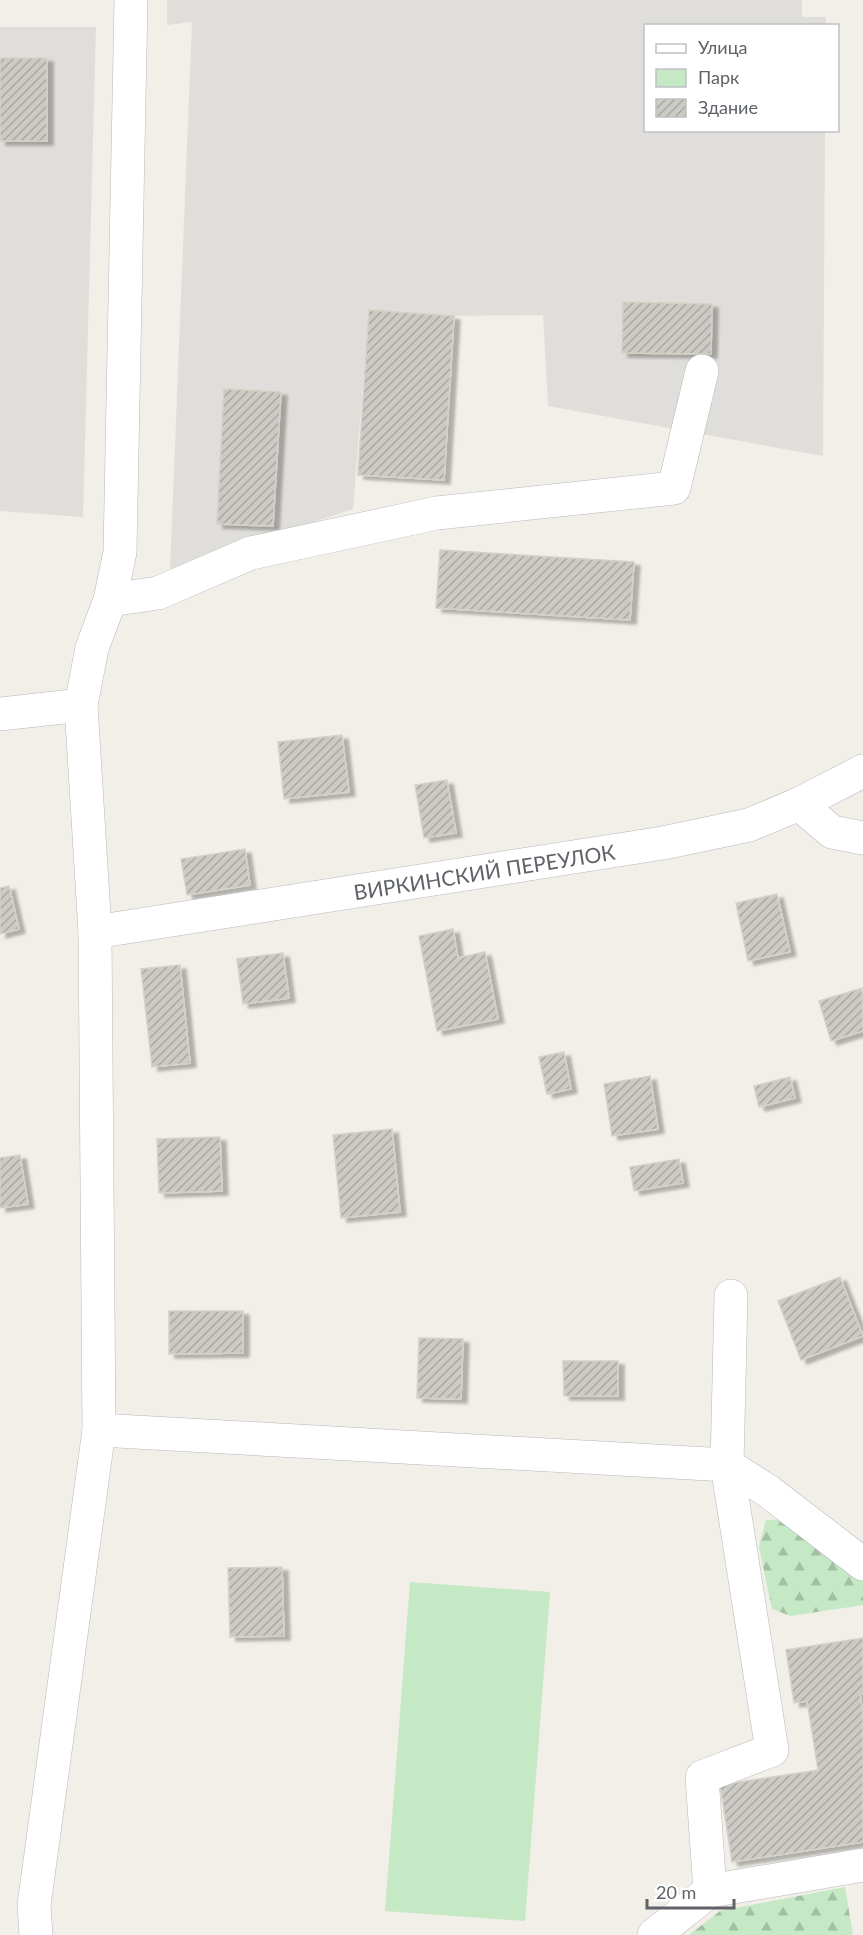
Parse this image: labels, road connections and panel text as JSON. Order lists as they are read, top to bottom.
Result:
{
  "streets": {
    "street": ["ВИРКИНСКИЙ ПЕРЕУЛОК"]
  },
  "legend": ["Улица", "Парк", "Здание"],
  "scale_bar": "20 m"
}
